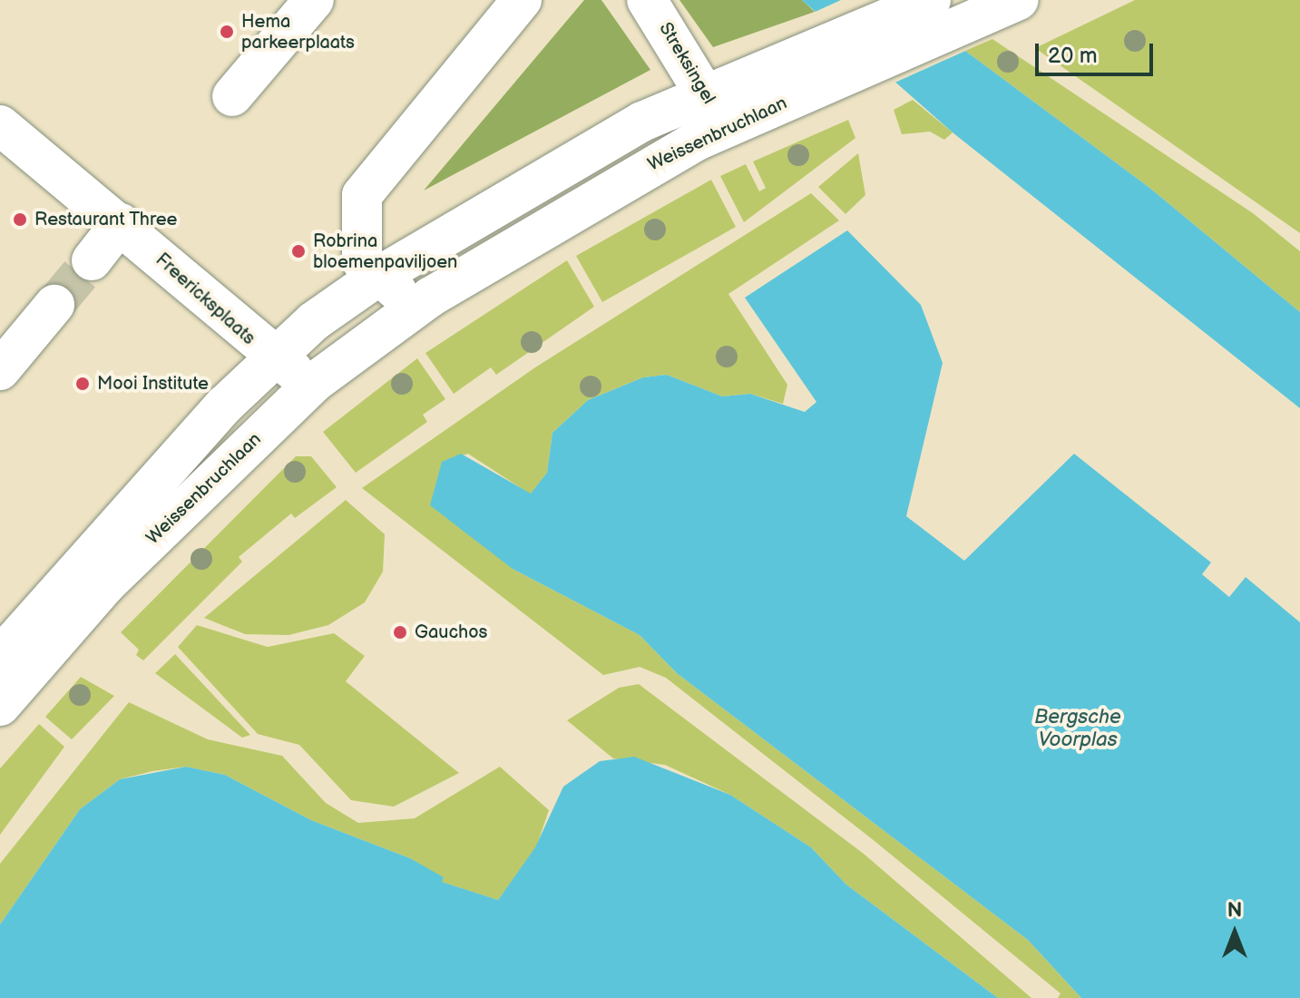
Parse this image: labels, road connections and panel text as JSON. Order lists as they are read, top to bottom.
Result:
{
  "streets": {
    "street": ["Streksingel", "Weissenbruchlaan", "Freericksplaats"]
  },
  "crossings": [
    ["Streksingel", "Weissenbruchlaan"],
    ["Weissenbruchlaan", "Freericksplaats"]
  ],
  "water": ["Bergsche Voorplas"],
  "places": [
    "Hema parkeerplaats",
    "Restaurant Three",
    "Robrina bloemenpaviljoen",
    "Mooi Institute",
    "Gauchos"
  ],
  "scale_bar": "20 m",
  "north": "top"
}
